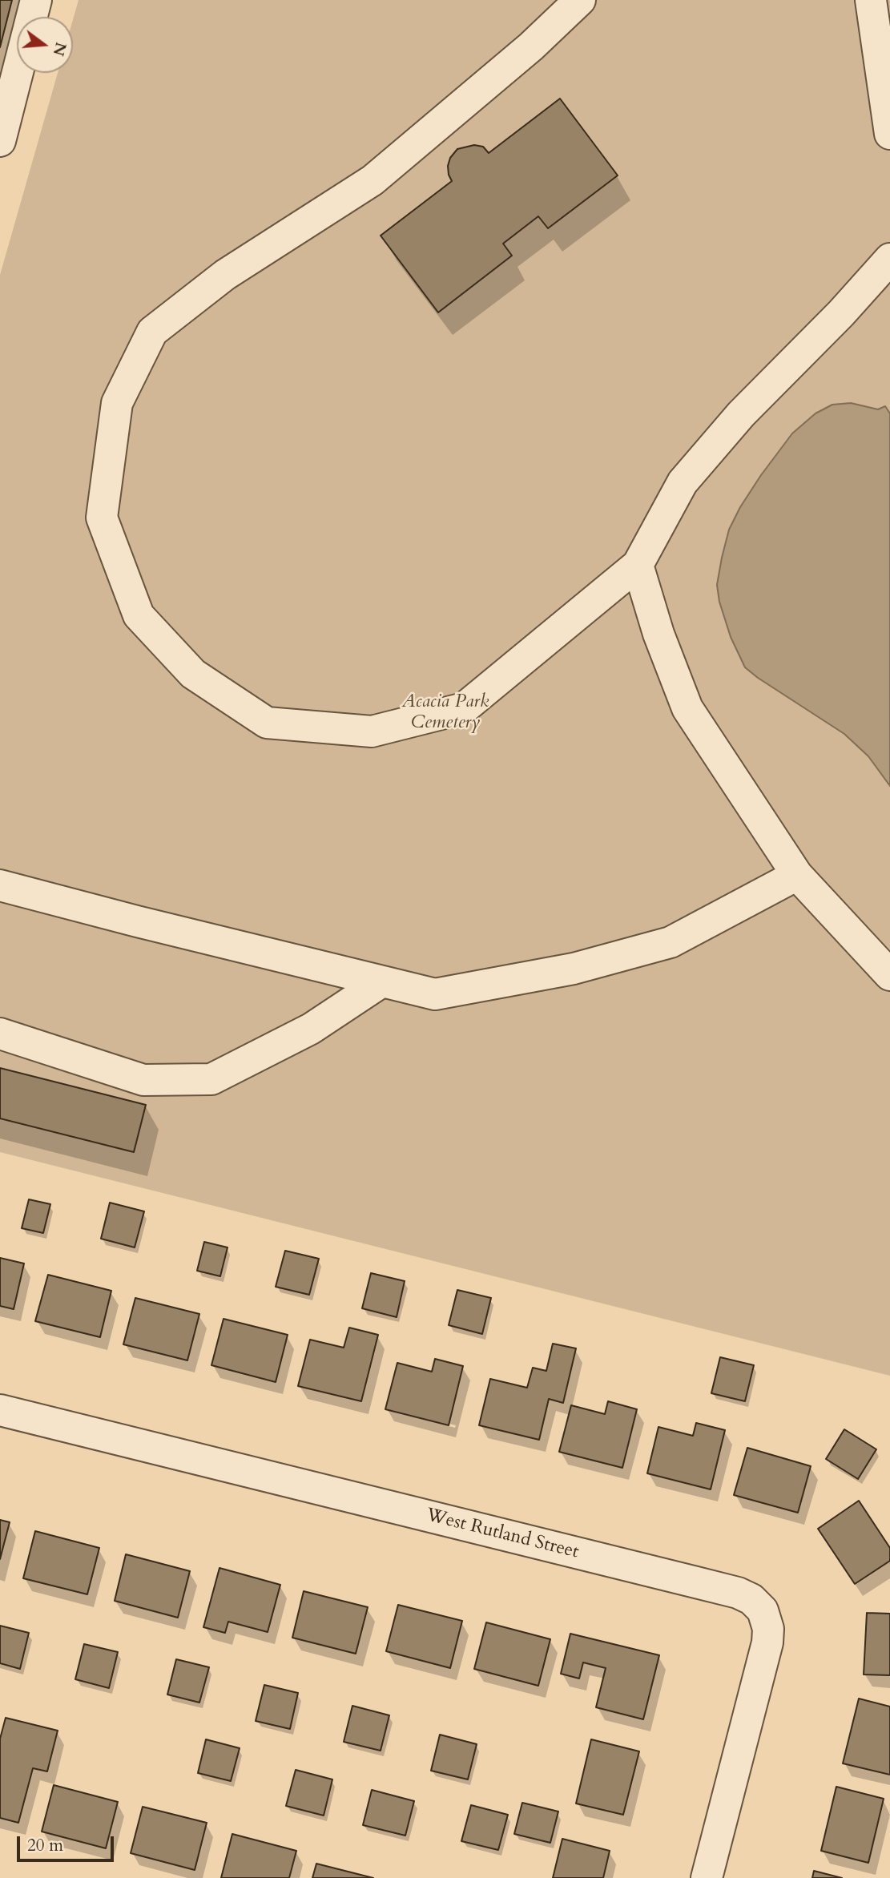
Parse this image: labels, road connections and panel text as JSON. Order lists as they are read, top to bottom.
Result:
{
  "streets": {
    "street": ["West Rutland Street"]
  },
  "parks": ["Acacia Park Cemetery"],
  "scale_bar": "20 m",
  "north": "right"
}
